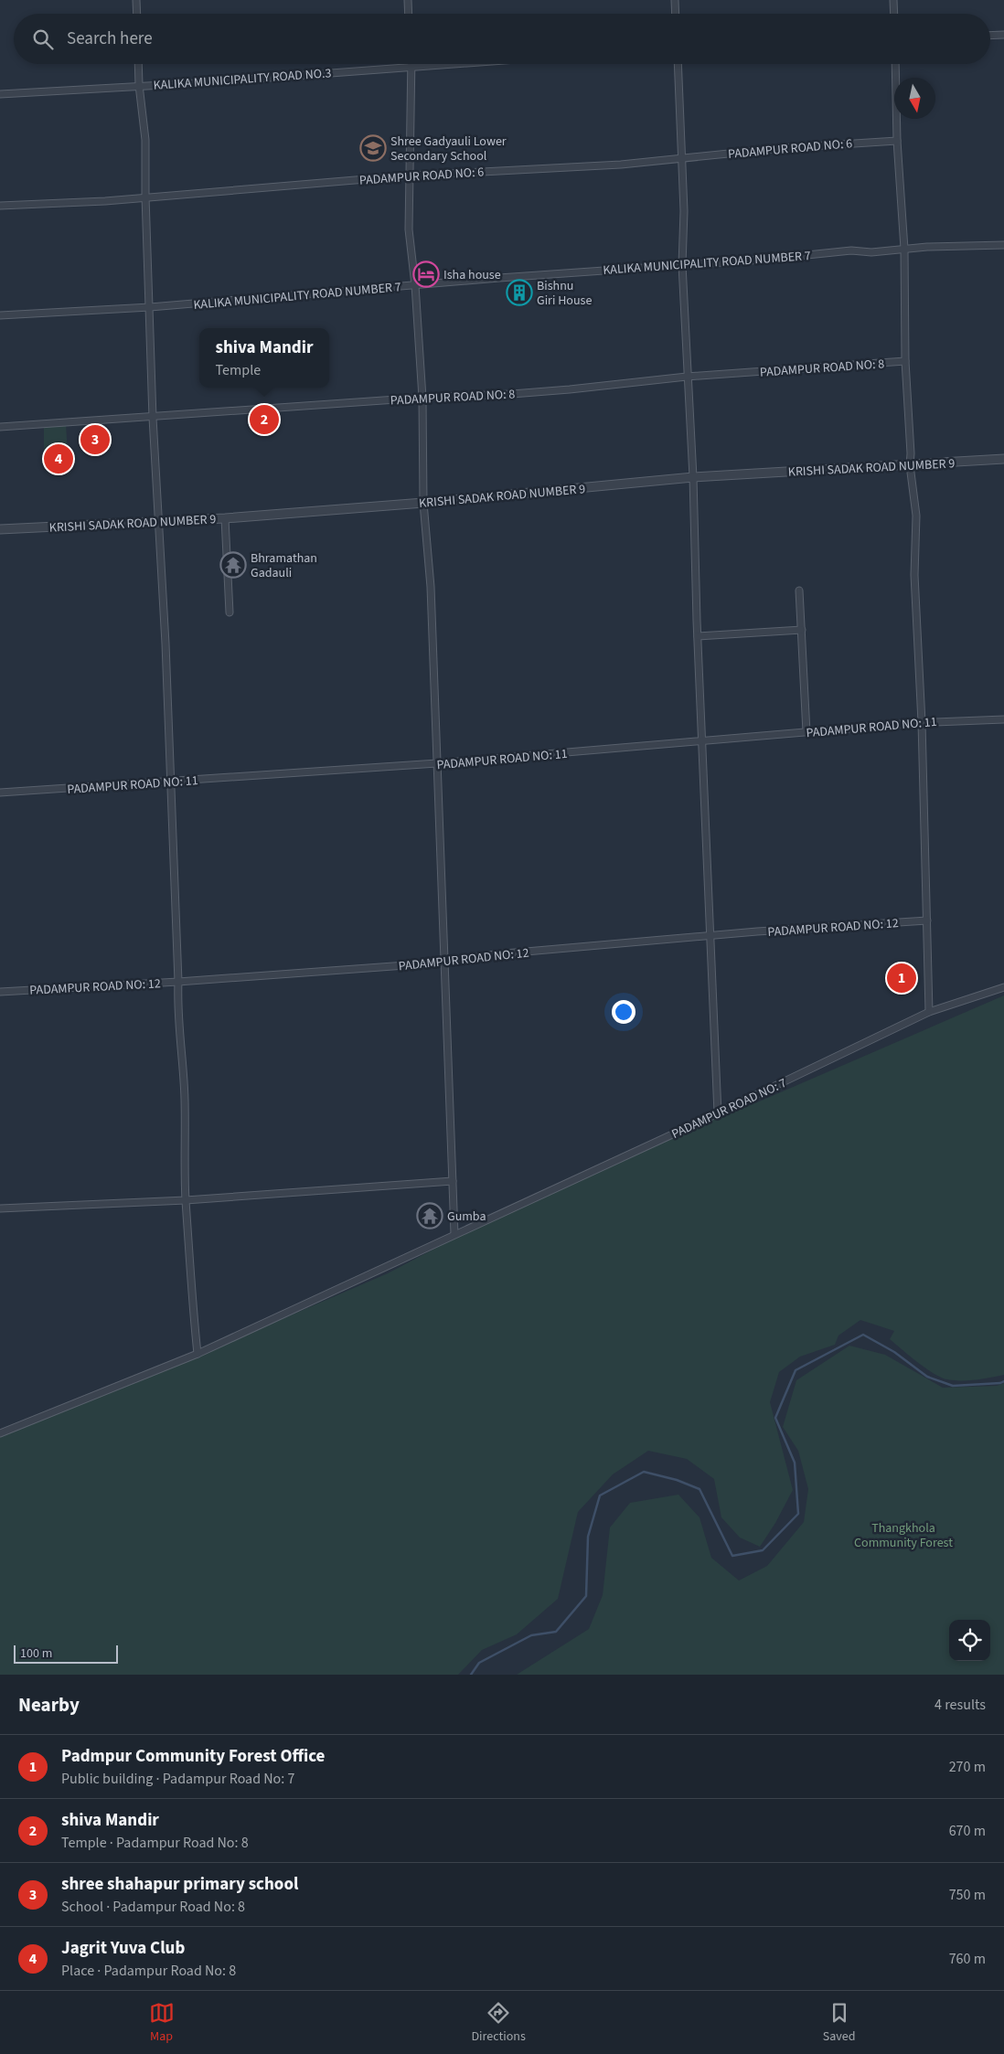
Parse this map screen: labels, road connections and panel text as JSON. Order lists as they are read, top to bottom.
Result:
{
  "streets": {
    "street": [
      "KALIKA MUNICIPALITY ROAD NO.3",
      "PADAMPUR ROAD NO: 6",
      "KALIKA MUNICIPALITY ROAD NUMBER 7",
      "PADAMPUR ROAD NO: 8",
      "KRISHI SADAK ROAD NUMBER 9",
      "PADAMPUR ROAD NO: 11",
      "PADAMPUR ROAD NO: 12",
      "PADAMPUR ROAD NO: 7"
    ]
  },
  "parks": ["Thangkhola Community Forest"],
  "places": {
    "school or university": ["Shree Gadyauli Lower Secondary School"],
    "hotel": ["Isha house"],
    "building": ["Bishnu Giri House"],
    "temple": ["Bhramathan Gadauli", "Gumba"]
  },
  "scale_bar": "100 m",
  "north": "bottom",
  "page": {
    "search": "Search here",
    "popup": ["shiva Mandir", "Temple"],
    "pins": [
      "2",
      "3",
      "4",
      "1"
    ],
    "scale": "100 m",
    "heading": ["Nearby", "4 results"],
    "list": [
      {
        "mark": "1",
        "name": "Padmpur Community Forest Office",
        "note": "Public building · Padampur Road No: 7",
        "value": "270 m"
      },
      {
        "mark": "2",
        "name": "shiva Mandir",
        "note": "Temple · Padampur Road No: 8",
        "value": "670 m"
      },
      {
        "mark": "3",
        "name": "shree shahapur primary school",
        "note": "School · Padampur Road No: 8",
        "value": "750 m"
      },
      {
        "mark": "4",
        "name": "Jagrit Yuva Club",
        "note": "Place · Padampur Road No: 8",
        "value": "760 m"
      }
    ],
    "nav": ["Map", "Directions", "Saved"]
  }
}
